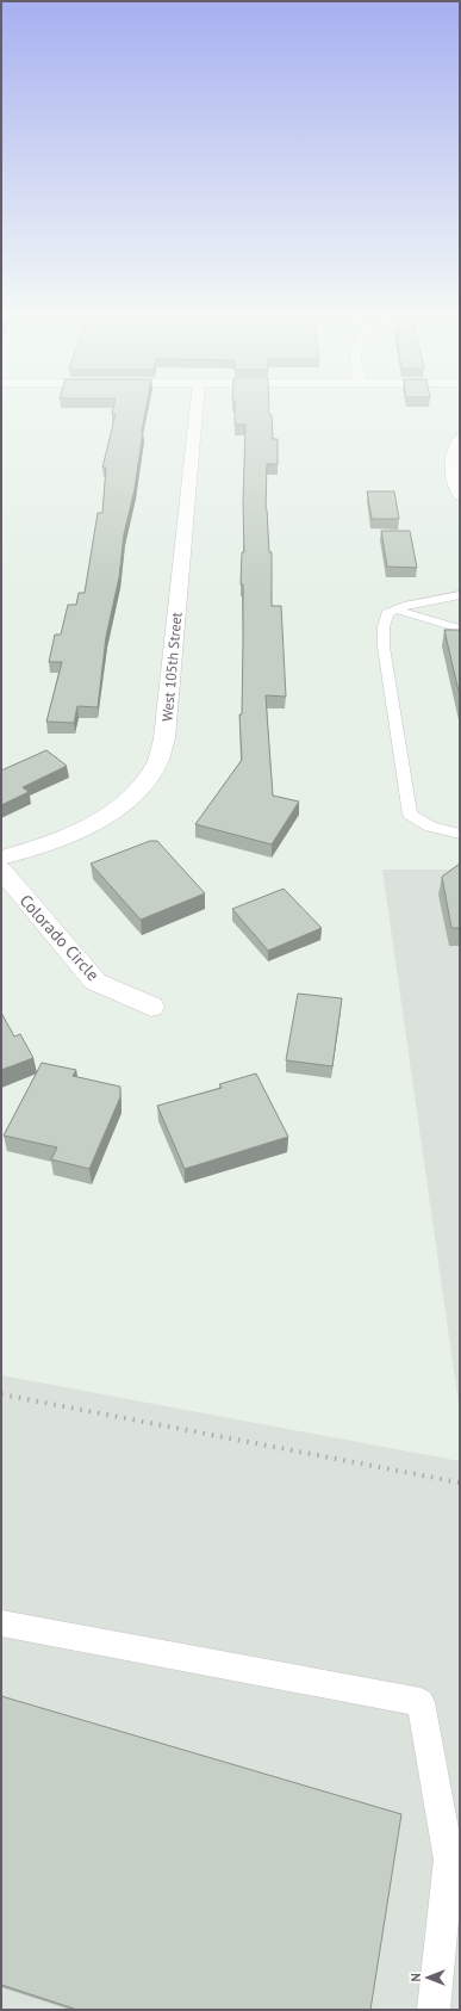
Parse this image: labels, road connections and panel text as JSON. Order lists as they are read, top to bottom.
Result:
{
  "streets": {
    "street": ["West 105th Street", "Colorado Circle"]
  },
  "north": "left"
}
